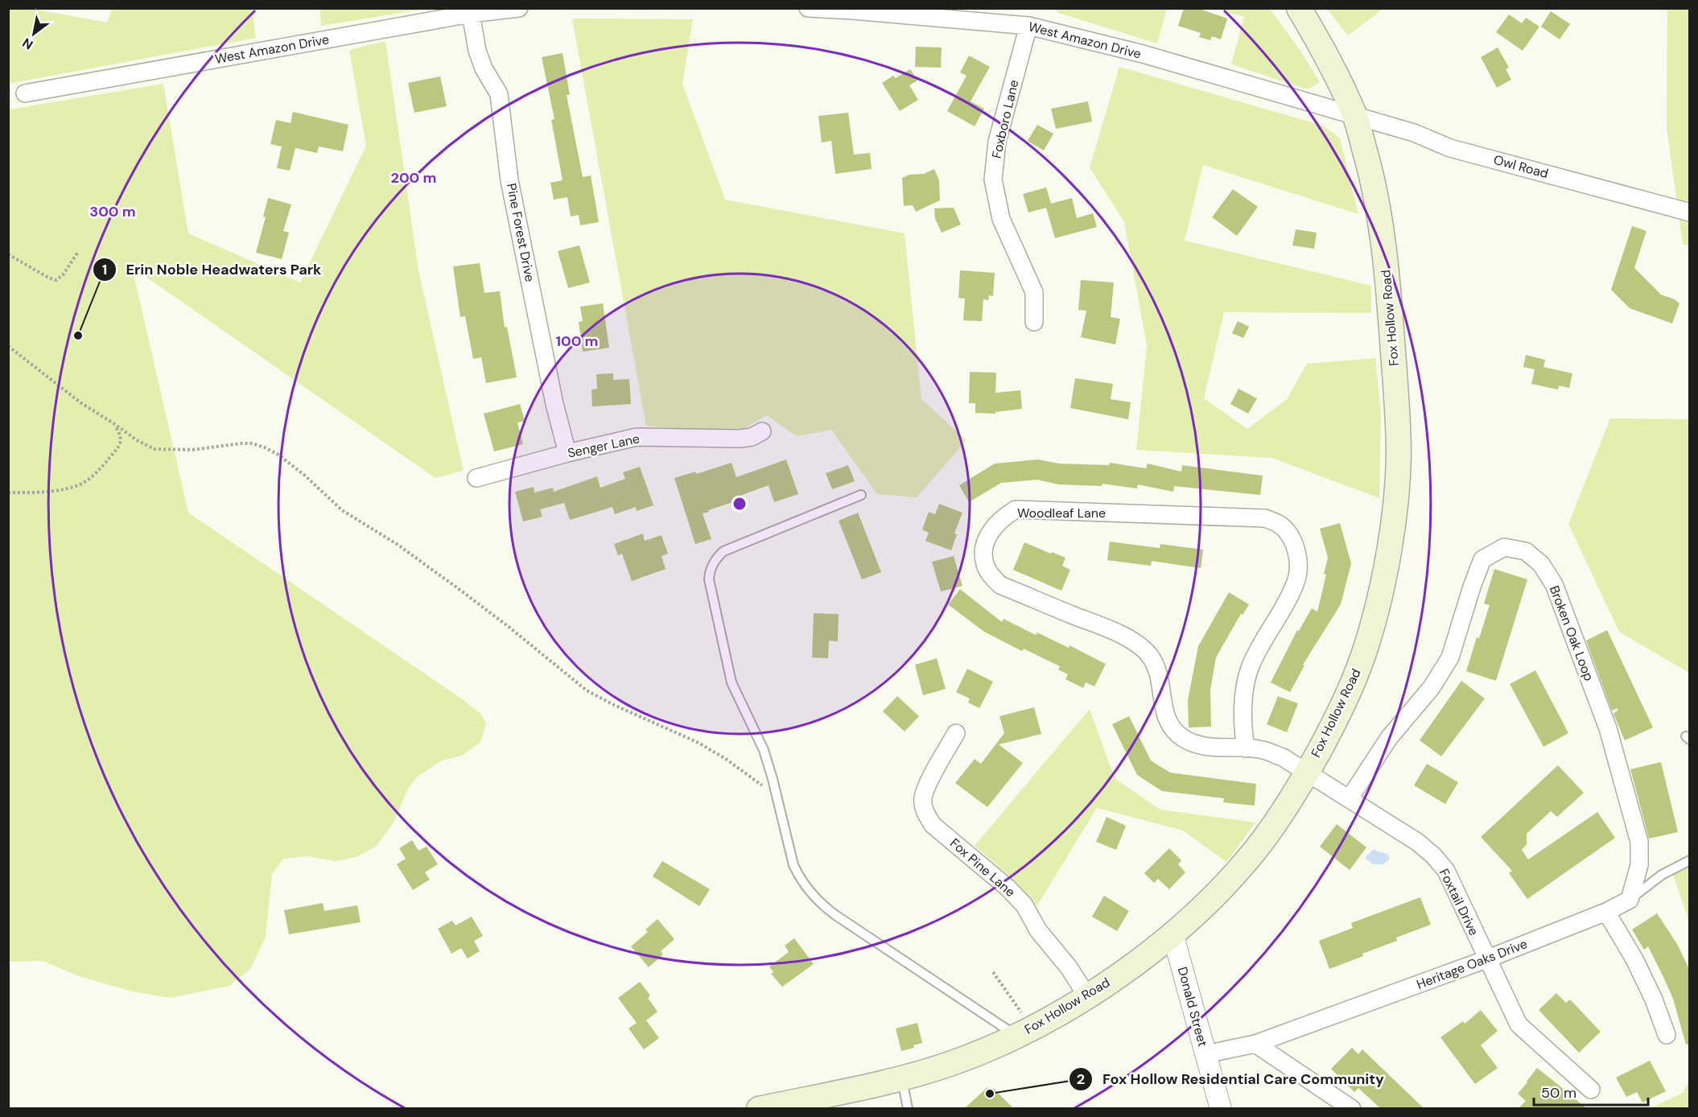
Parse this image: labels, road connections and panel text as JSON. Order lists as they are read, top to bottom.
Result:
{
  "streets": {
    "main road": ["Fox Hollow Road"],
    "street": [
      "West Amazon Drive",
      "Foxboro Lane",
      "Owl Road",
      "Pine Forest Drive",
      "Senger Lane",
      "Woodleaf Lane",
      "Broken Oak Loop",
      "Fox Pine Lane",
      "Foxtail Drive",
      "Heritage Oaks Drive",
      "Donald Street"
    ]
  },
  "crossings": [
    ["West Amazon Drive", "Foxboro Lane"],
    ["West Amazon Drive", "Owl Road"],
    ["West Amazon Drive", "Pine Forest Drive"],
    ["West Amazon Drive", "Fox Hollow Road"],
    ["Owl Road", "Fox Hollow Road"],
    ["Pine Forest Drive", "Senger Lane"],
    ["Fox Hollow Road", "Woodleaf Lane"],
    ["Fox Hollow Road", "Fox Pine Lane"],
    ["Fox Hollow Road", "Foxtail Drive"],
    ["Fox Hollow Road", "Donald Street"],
    ["Woodleaf Lane", "Foxtail Drive"],
    ["Broken Oak Loop", "Foxtail Drive"],
    ["Foxtail Drive", "Heritage Oaks Drive"],
    ["Heritage Oaks Drive", "Donald Street"]
  ],
  "places": ["Erin Noble Headwaters Park", "Fox Hollow Residential Care Community"],
  "scale_bar": "50 m",
  "north": "bottom left",
  "rings": ["200 m", "300 m", "100 m"]
}
